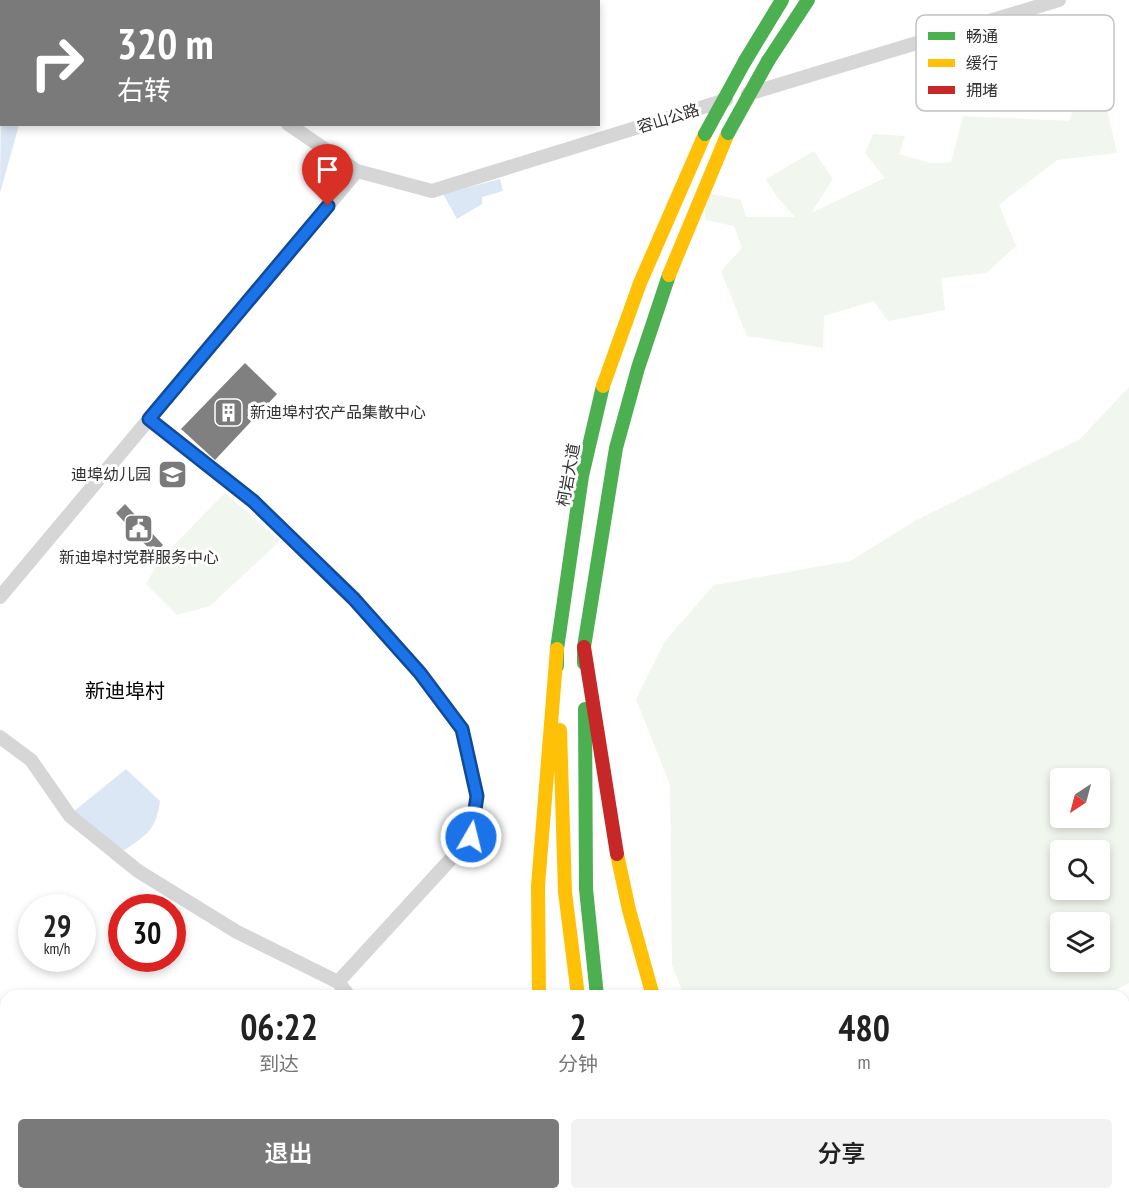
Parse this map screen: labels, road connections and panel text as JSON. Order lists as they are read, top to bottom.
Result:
{
  "streets": {
    "main road": ["柯岩大道"],
    "street": ["容山公路"]
  },
  "districts": ["新迪埠村"],
  "places": {
    "building": ["新迪埠村农产品集散中心"],
    "school or university": ["迪埠幼儿园"],
    "public building": ["新迪埠村党群服务中心"]
  },
  "legend": ["畅通", "缓行", "拥堵"],
  "north": "bottom left",
  "page": {
    "turn": ["320 m", "右转"],
    "speed": "29 km/h",
    "limit": "30",
    "eta": [
      "06:22",
      "到达",
      "2",
      "分钟",
      "480",
      "m"
    ],
    "buttons": ["退出", "分享"]
  }
}
